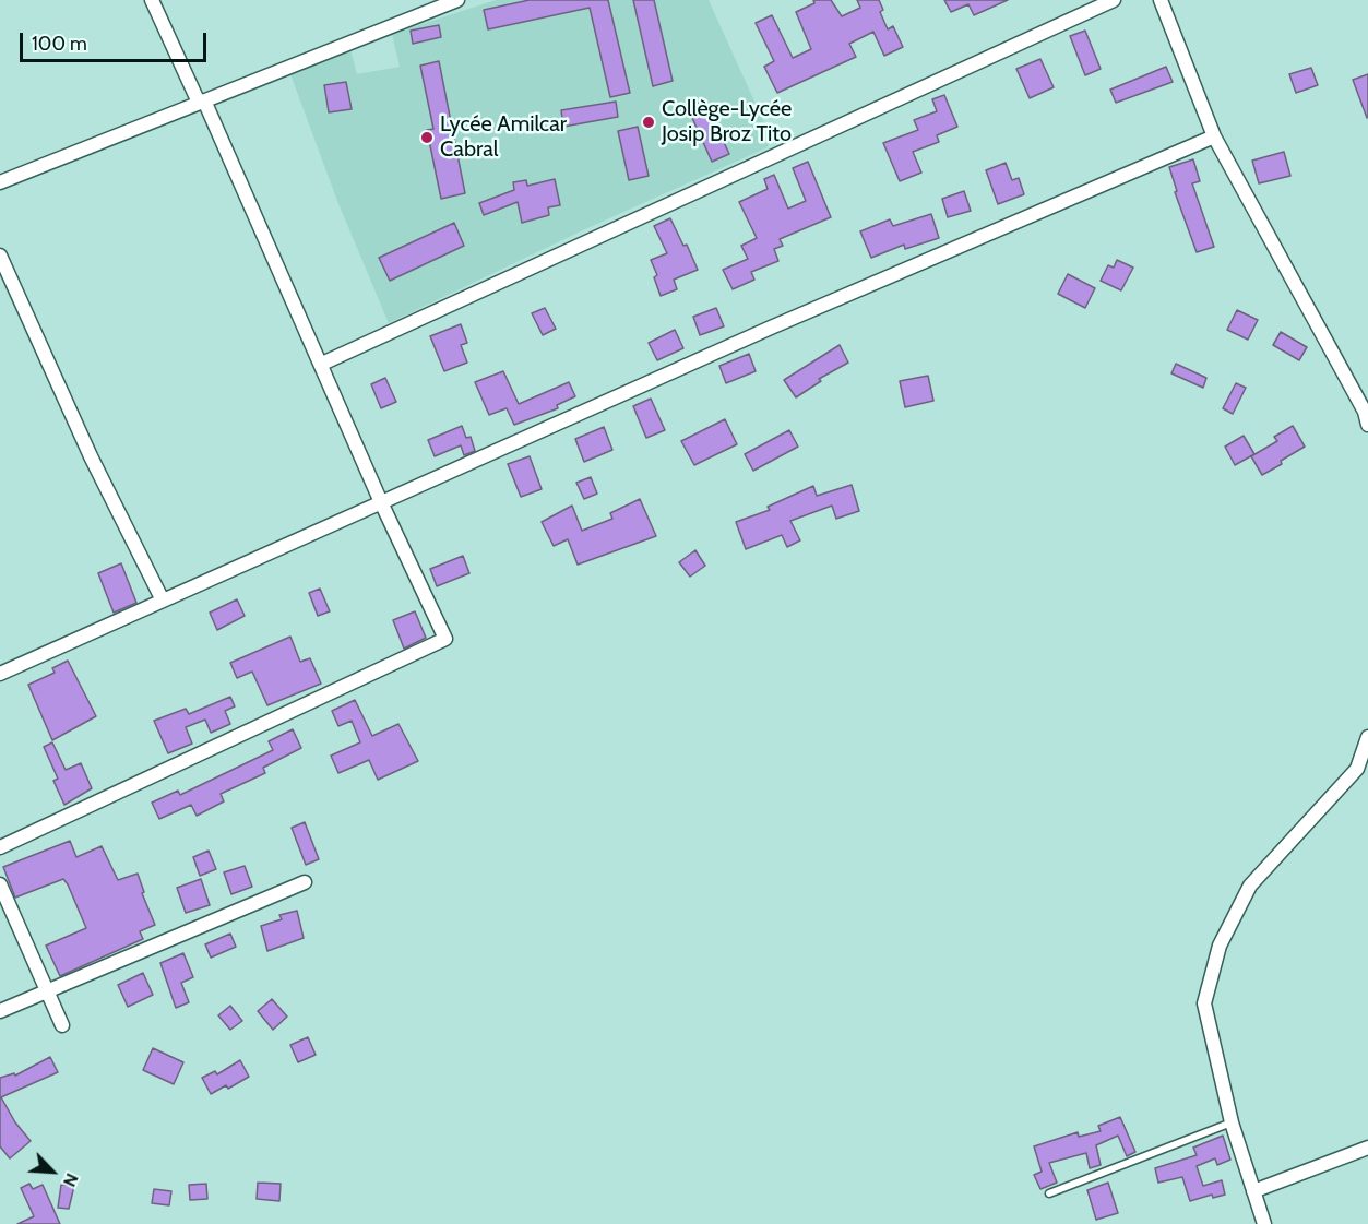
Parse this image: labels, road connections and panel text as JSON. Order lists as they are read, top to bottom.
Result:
{
  "places": ["Collège-Lycée Josip Broz Tito", "Lycée Amilcar Cabral"],
  "scale_bar": "100 m",
  "north": "bottom right"
}
